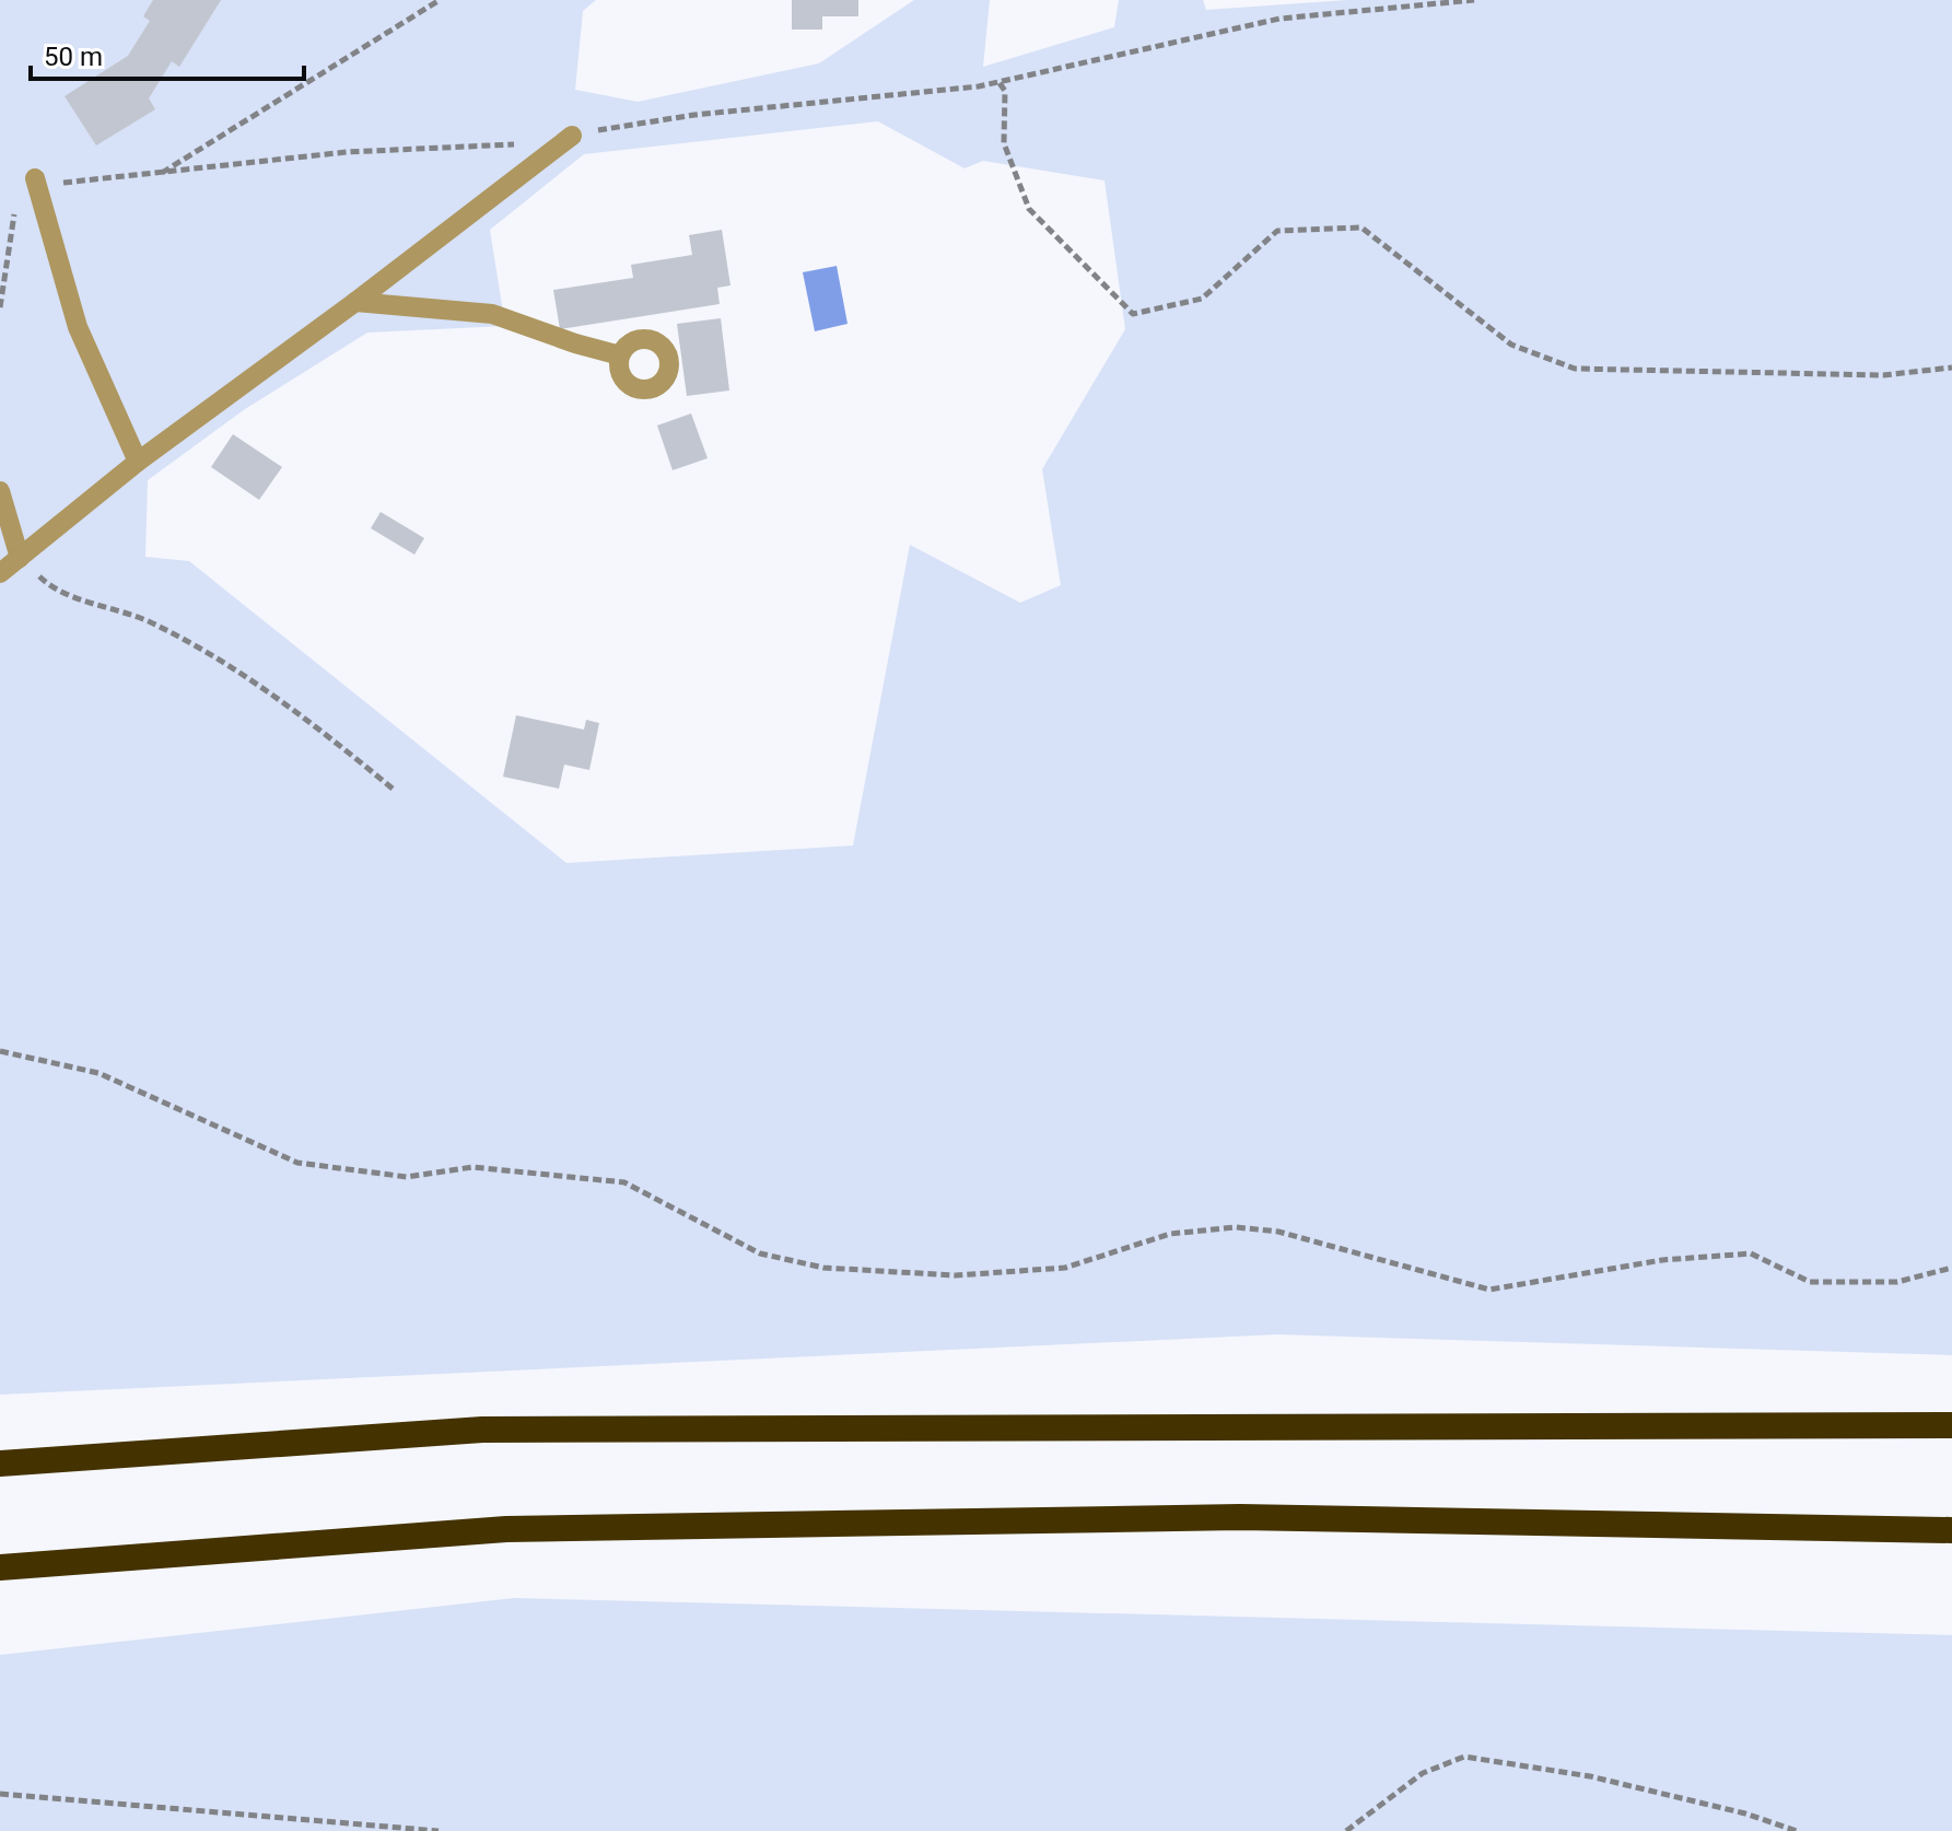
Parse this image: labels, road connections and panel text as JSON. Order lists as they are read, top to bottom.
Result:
{
  "scale_bar": "50 m"
}
